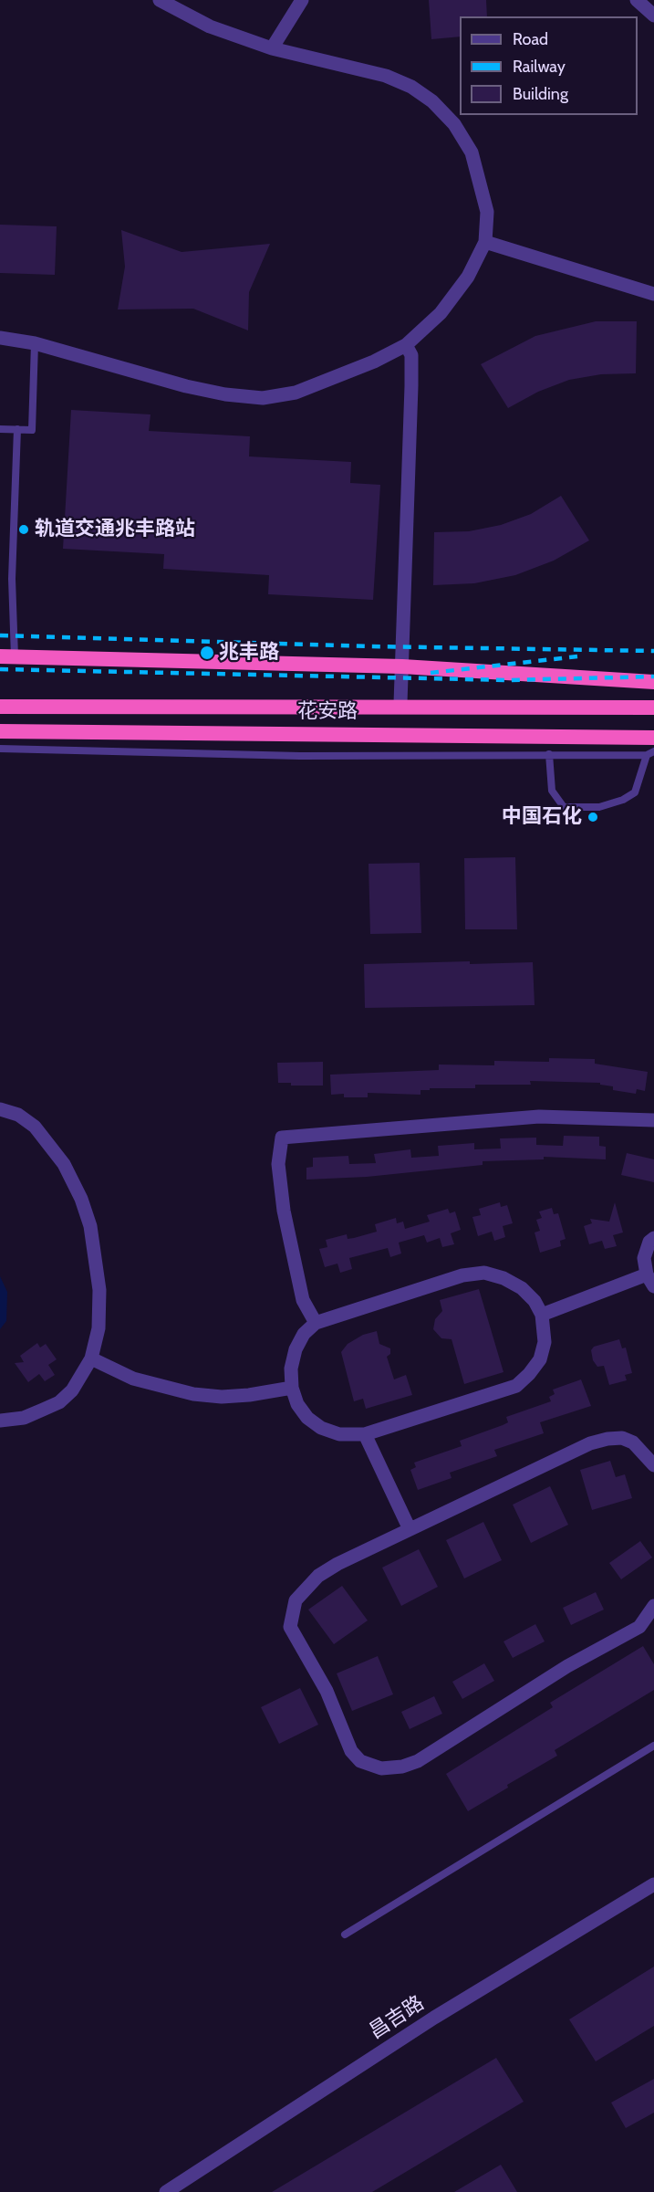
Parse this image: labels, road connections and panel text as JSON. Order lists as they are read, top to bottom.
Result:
{
  "streets": {
    "highway": ["花安路"],
    "street": ["昌吉路"]
  },
  "places": ["轨道交通兆丰路站", "兆丰路", "中国石化"],
  "legend": ["Road", "Railway", "Building"]
}
